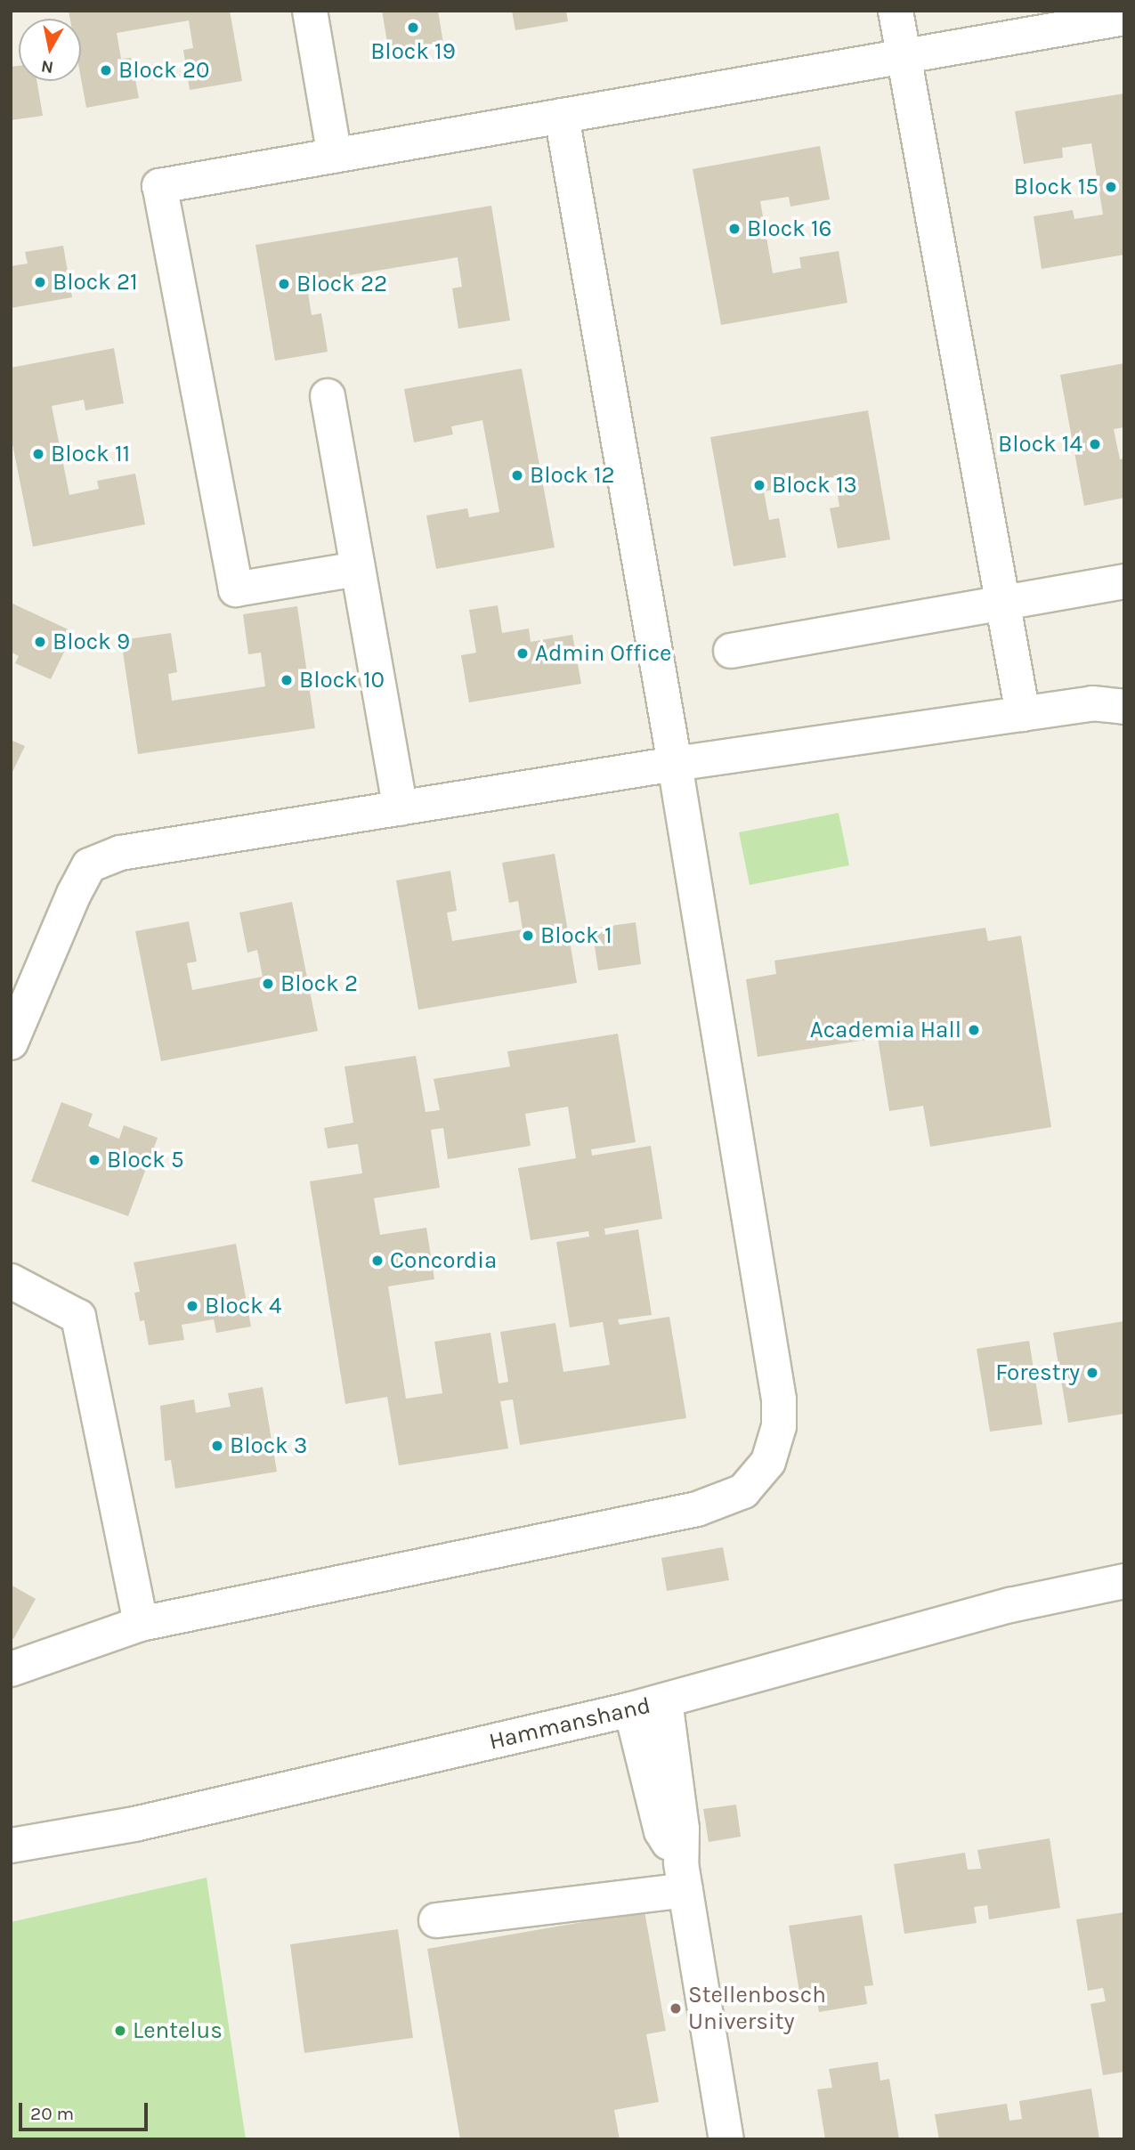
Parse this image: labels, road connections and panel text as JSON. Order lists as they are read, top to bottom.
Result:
{
  "streets": {
    "street": ["Hammanshand"]
  },
  "places": [
    "Block 19",
    "Block 20",
    "Block 15",
    "Block 16",
    "Block 21",
    "Block 22",
    "Block 14",
    "Block 11",
    "Block 12",
    "Block 13",
    "Block 9",
    "Admin Office",
    "Block 10",
    "Block 1",
    "Block 2",
    "Academia Hall",
    "Block 5",
    "Concordia",
    "Block 4",
    "Forestry",
    "Block 3",
    "Stellenbosch University",
    "Lentelus"
  ],
  "scale_bar": "20 m",
  "north": "bottom"
}
